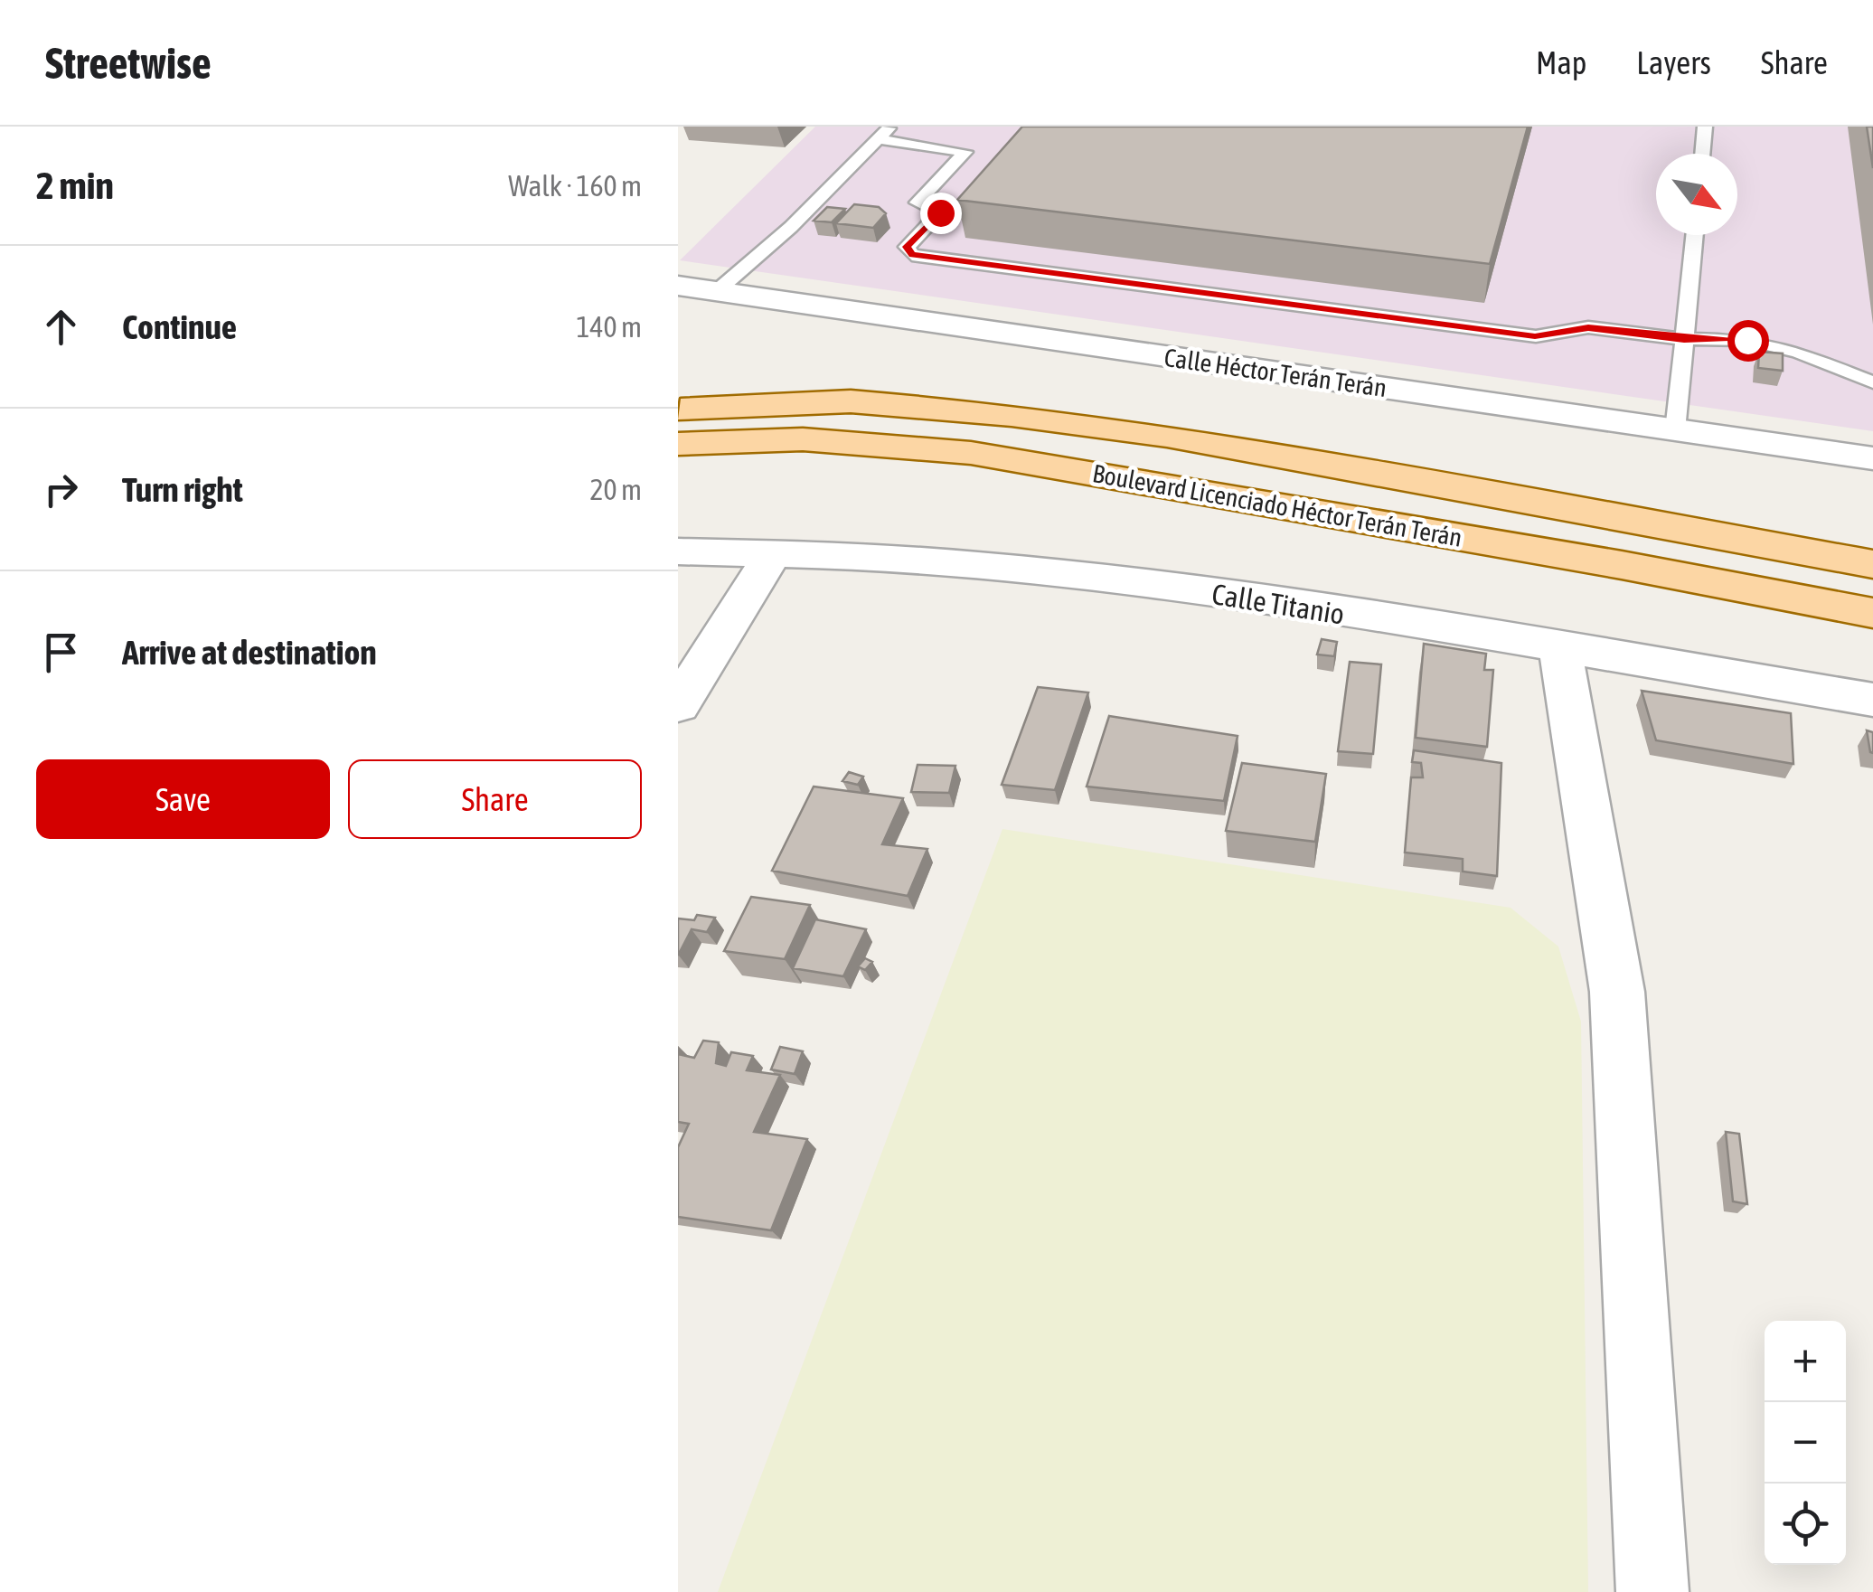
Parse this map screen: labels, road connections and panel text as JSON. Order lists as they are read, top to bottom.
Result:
{
  "streets": {
    "main road": ["Boulevard Licenciado Héctor Terán Terán"],
    "street": ["Calle Héctor Terán Terán", "Calle Titanio"]
  },
  "north": "bottom right",
  "page": {
    "header": "Streetwise",
    "nav": ["Map", "Layers", "Share"],
    "heading": ["2 min", "Walk · 160 m"],
    "list": [
      ["Continue", "140 m"],
      ["Turn right", "20 m"],
      "Arrive at destination"
    ],
    "buttons": ["Save", "Share"],
    "map_buttons": ["+", "−"]
  }
}
